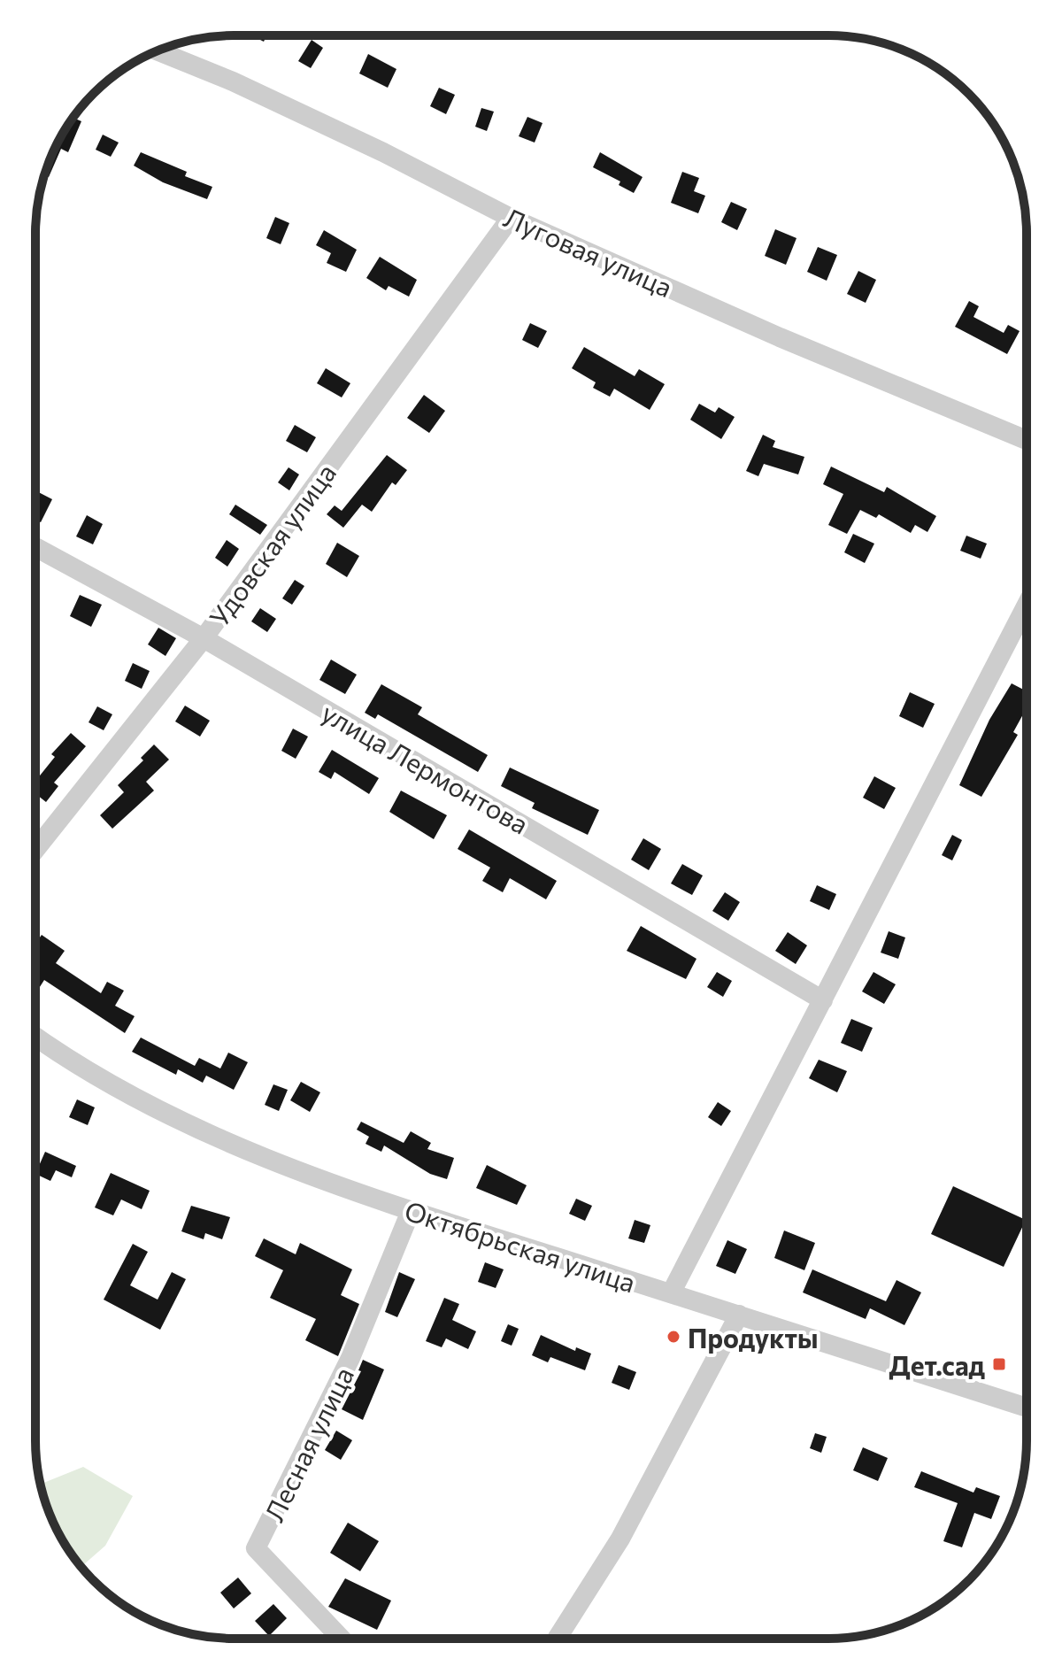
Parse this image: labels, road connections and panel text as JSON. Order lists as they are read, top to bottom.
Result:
{
  "streets": {
    "street": [
      "Луговая улица",
      "Удовская улица",
      "улица Лермонтова",
      "Октябрьская улица",
      "Лесная улица"
    ]
  },
  "crossings": [
    ["Луговая улица", "Удовская улица"],
    ["Удовская улица", "улица Лермонтова"],
    ["Октябрьская улица", "Лесная улица"]
  ],
  "places": {
    "other": ["Продукты"],
    "transit": ["Дет.сад"]
  }
}
